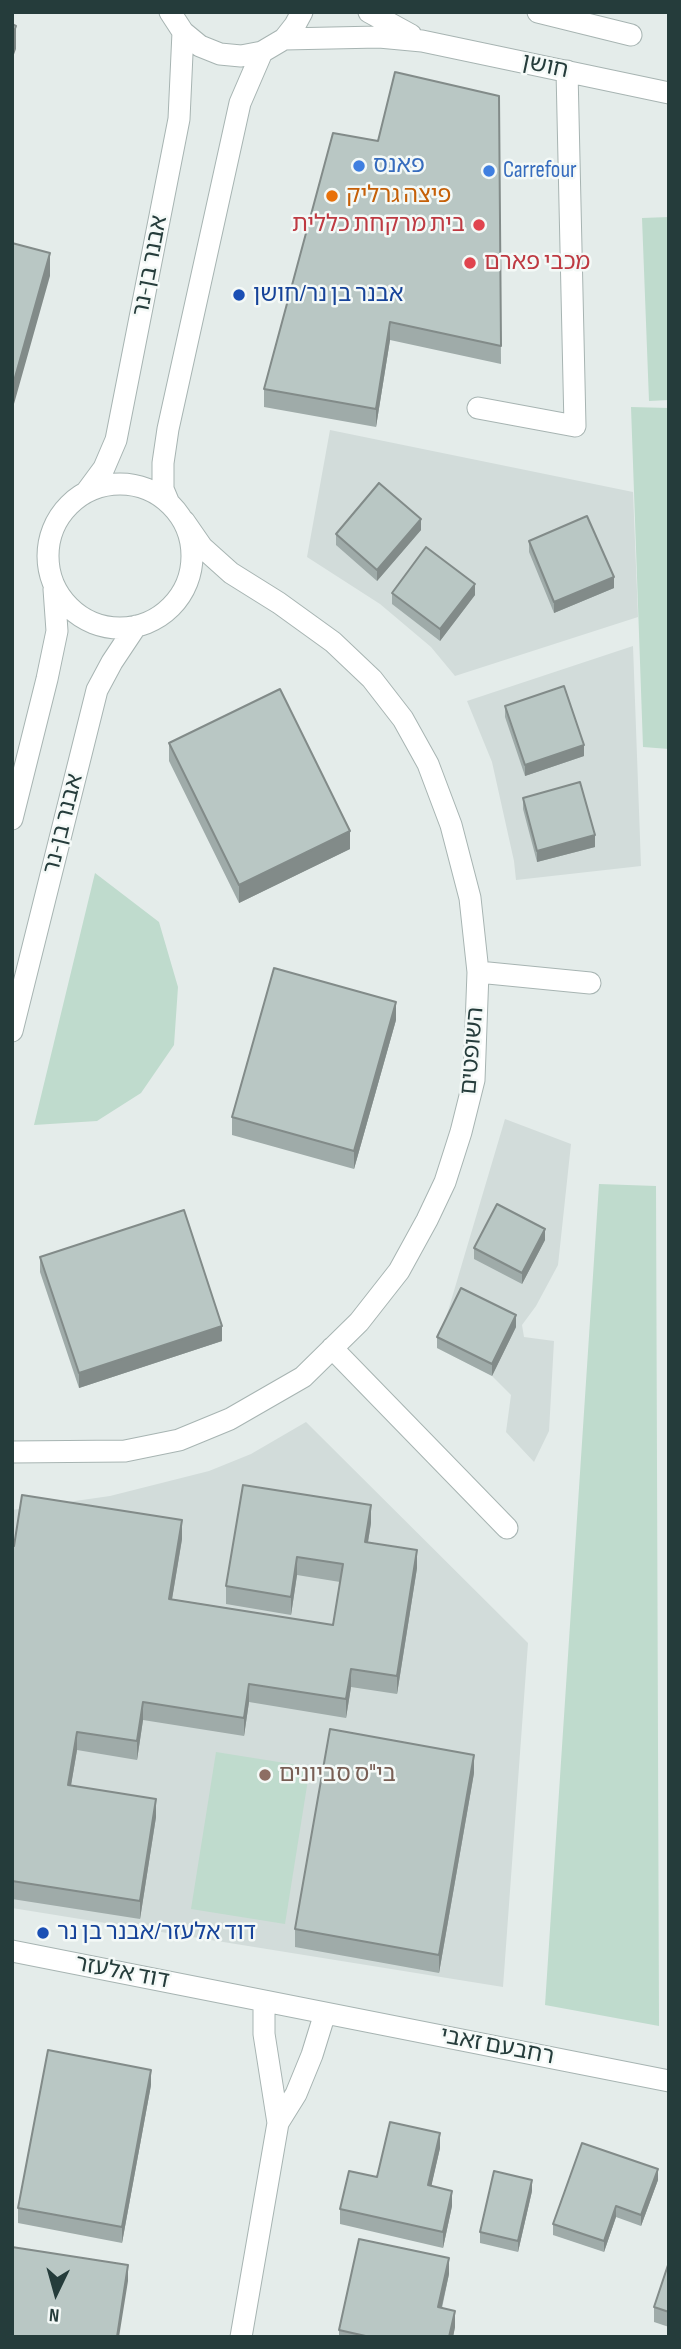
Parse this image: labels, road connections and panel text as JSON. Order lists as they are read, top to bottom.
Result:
{
  "streets": {
    "street": [
      "חושן",
      "אבנר בן-נר",
      "השופטים",
      "דוד אלעזר",
      "רחבעם זאבי"
    ]
  },
  "crossings": [
    ["אבנר בן-נר", "השופטים"],
    ["דוד אלעזר", "רחבעם זאבי"]
  ],
  "places": [
    "פאנס",
    "Carrefour",
    "פיצה גרליק",
    "בית מרקחת כללית",
    "מכבי פארם",
    "אבנר בן נר/חושן",
    "בי\"ס סביונים",
    "דוד אלעזר/אבנר בן נר"
  ],
  "north": "bottom"
}
